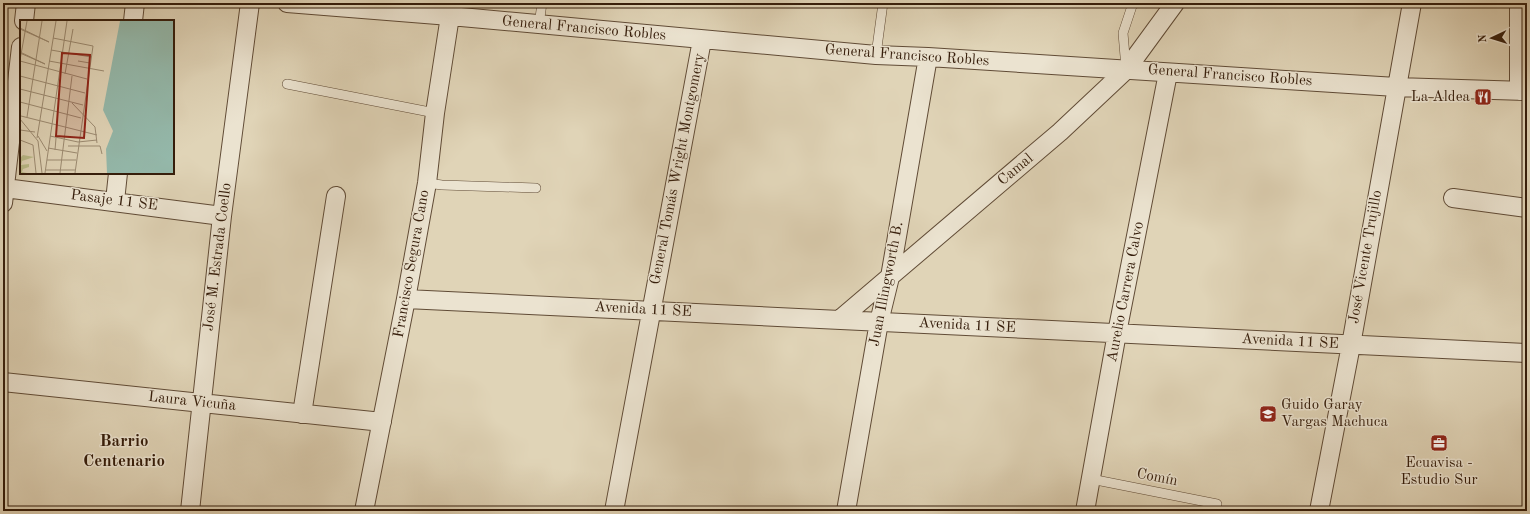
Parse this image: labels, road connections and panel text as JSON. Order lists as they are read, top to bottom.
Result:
{
  "streets": {
    "street": [
      "General Francisco Robles",
      "General Tomás Wright Montgomery",
      "Camal",
      "Pasaje 11 SE",
      "José M. Estrada Coello",
      "José Vicente Trujillo",
      "Francisco Segura Cano",
      "Juan Illingworth B.",
      "Aurelio Carrera Calvo",
      "Avenida 11 SE",
      "Laura Vicuña"
    ],
    "lane": ["Comín"]
  },
  "crossings": [
    ["General Francisco Robles", "General Tomás Wright Montgomery"],
    ["General Francisco Robles", "Camal"],
    ["General Francisco Robles", "José Vicente Trujillo"],
    ["General Francisco Robles", "Francisco Segura Cano"],
    ["General Francisco Robles", "Juan Illingworth B."],
    ["General Francisco Robles", "Aurelio Carrera Calvo"],
    ["General Tomás Wright Montgomery", "Avenida 11 SE"],
    ["Camal", "Juan Illingworth B."],
    ["Camal", "Avenida 11 SE"],
    ["Pasaje 11 SE", "José M. Estrada Coello"],
    ["José M. Estrada Coello", "Laura Vicuña"],
    ["José Vicente Trujillo", "Avenida 11 SE"],
    ["Francisco Segura Cano", "Avenida 11 SE"],
    ["Francisco Segura Cano", "Laura Vicuña"],
    ["Juan Illingworth B.", "Avenida 11 SE"],
    ["Aurelio Carrera Calvo", "Avenida 11 SE"],
    ["Aurelio Carrera Calvo", "Comín"]
  ],
  "districts": ["Barrio Centenario"],
  "places": {
    "restaurant": ["La Aldea"],
    "school or university": ["Guido Garay Vargas Machuca"],
    "office": ["Ecuavisa - Estudio Sur"]
  },
  "north": "left"
}
